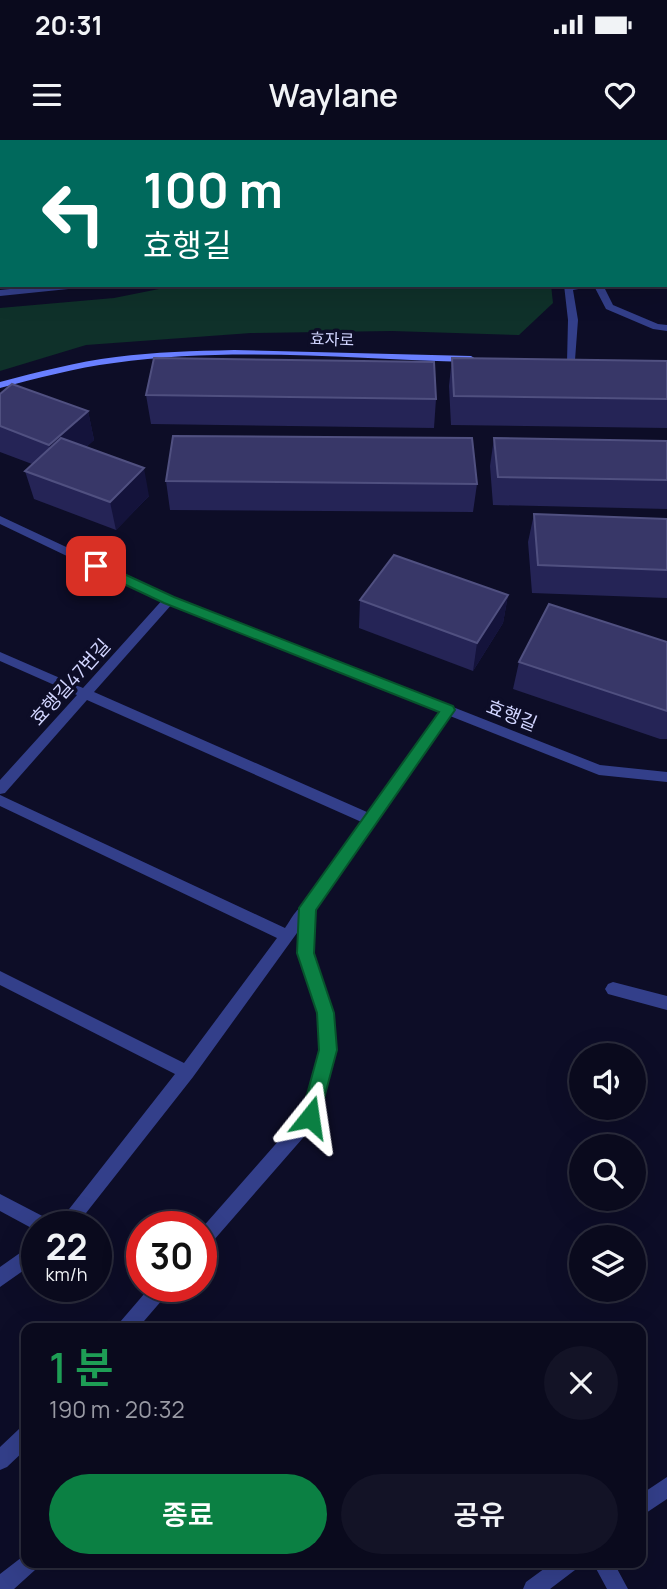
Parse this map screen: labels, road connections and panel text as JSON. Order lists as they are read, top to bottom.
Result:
{
  "streets": {
    "street": ["효자로", "효행길47번길", "효행길"]
  },
  "crossings": [
    ["효행길47번길", "효행길"]
  ],
  "page": {
    "status": "20:31",
    "header": "Waylane",
    "turn": ["100 m", "효행길"],
    "speed": "22 km/h",
    "limit": "30",
    "heading": ["1 분", "190 m · 20:32"],
    "buttons": ["종료", "공유"]
  }
}
